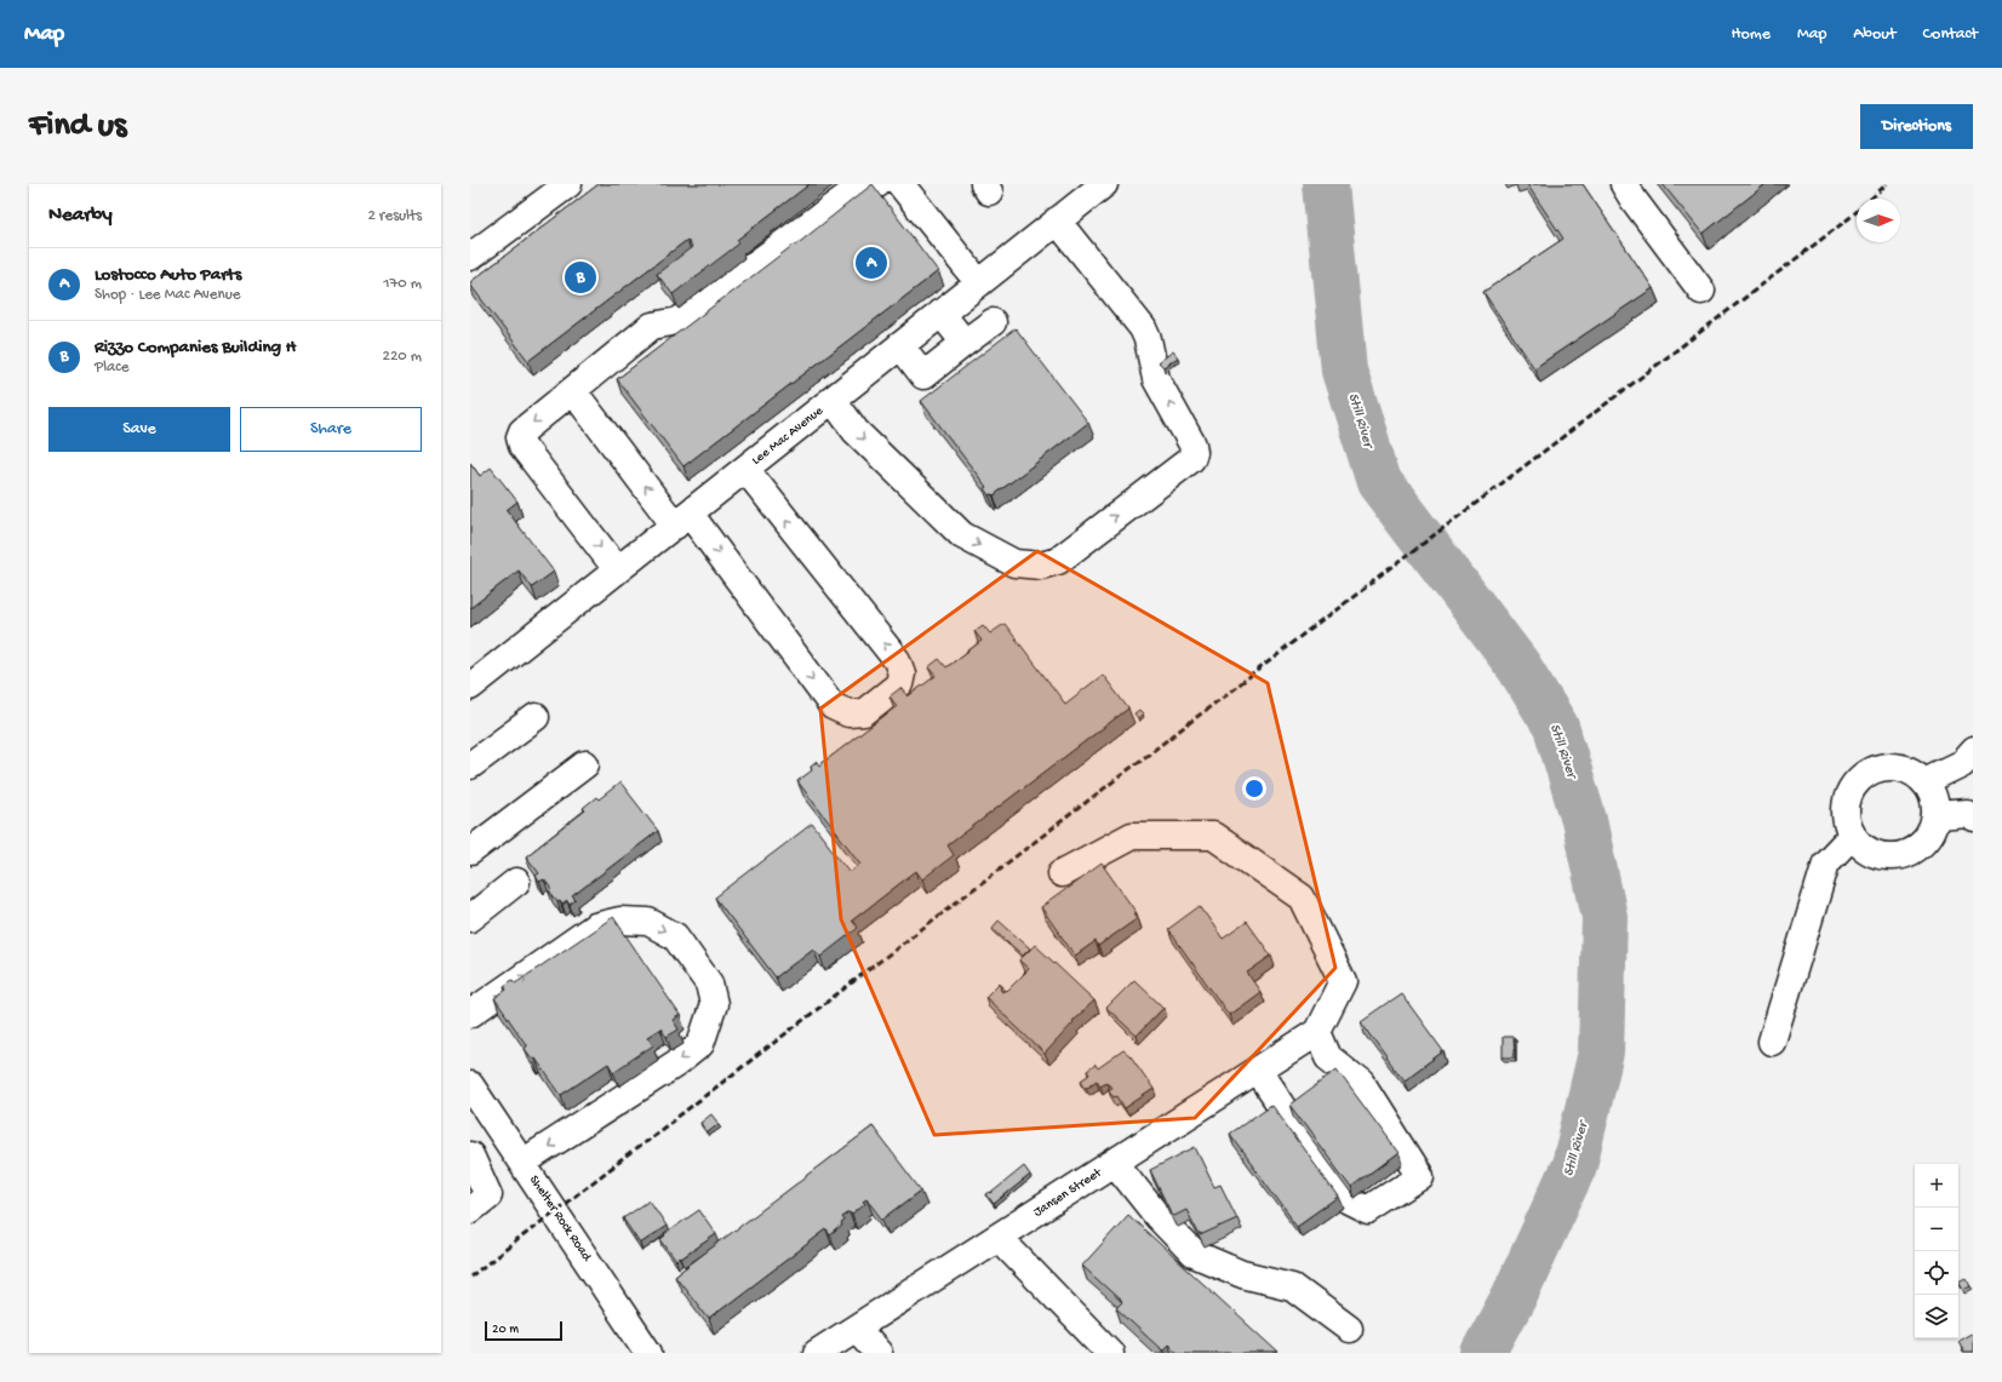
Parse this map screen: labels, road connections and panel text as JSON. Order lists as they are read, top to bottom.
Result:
{
  "streets": {
    "street": ["Lee Mac Avenue", "Jansen Street", "Shelter Rock Road"]
  },
  "water": ["Still River"],
  "scale_bar": "20 m",
  "north": "right",
  "page": {
    "header": "Map",
    "nav": [
      "Home",
      "Map",
      "About",
      "Contact"
    ],
    "buttons": [
      "Directions",
      ["Save", "Share"]
    ],
    "title": "Find us",
    "heading": ["Nearby", "2 results"],
    "pins": ["A", "B"],
    "list": [
      {
        "mark": "A",
        "name": "Lostocco Auto Parts",
        "note": "Shop · Lee Mac Avenue",
        "value": "170 m"
      },
      {
        "mark": "B",
        "name": "Rizzo Companies Building H",
        "note": "Place",
        "value": "220 m"
      }
    ],
    "map_buttons": ["+", "−"],
    "scale": "20 m"
  }
}
